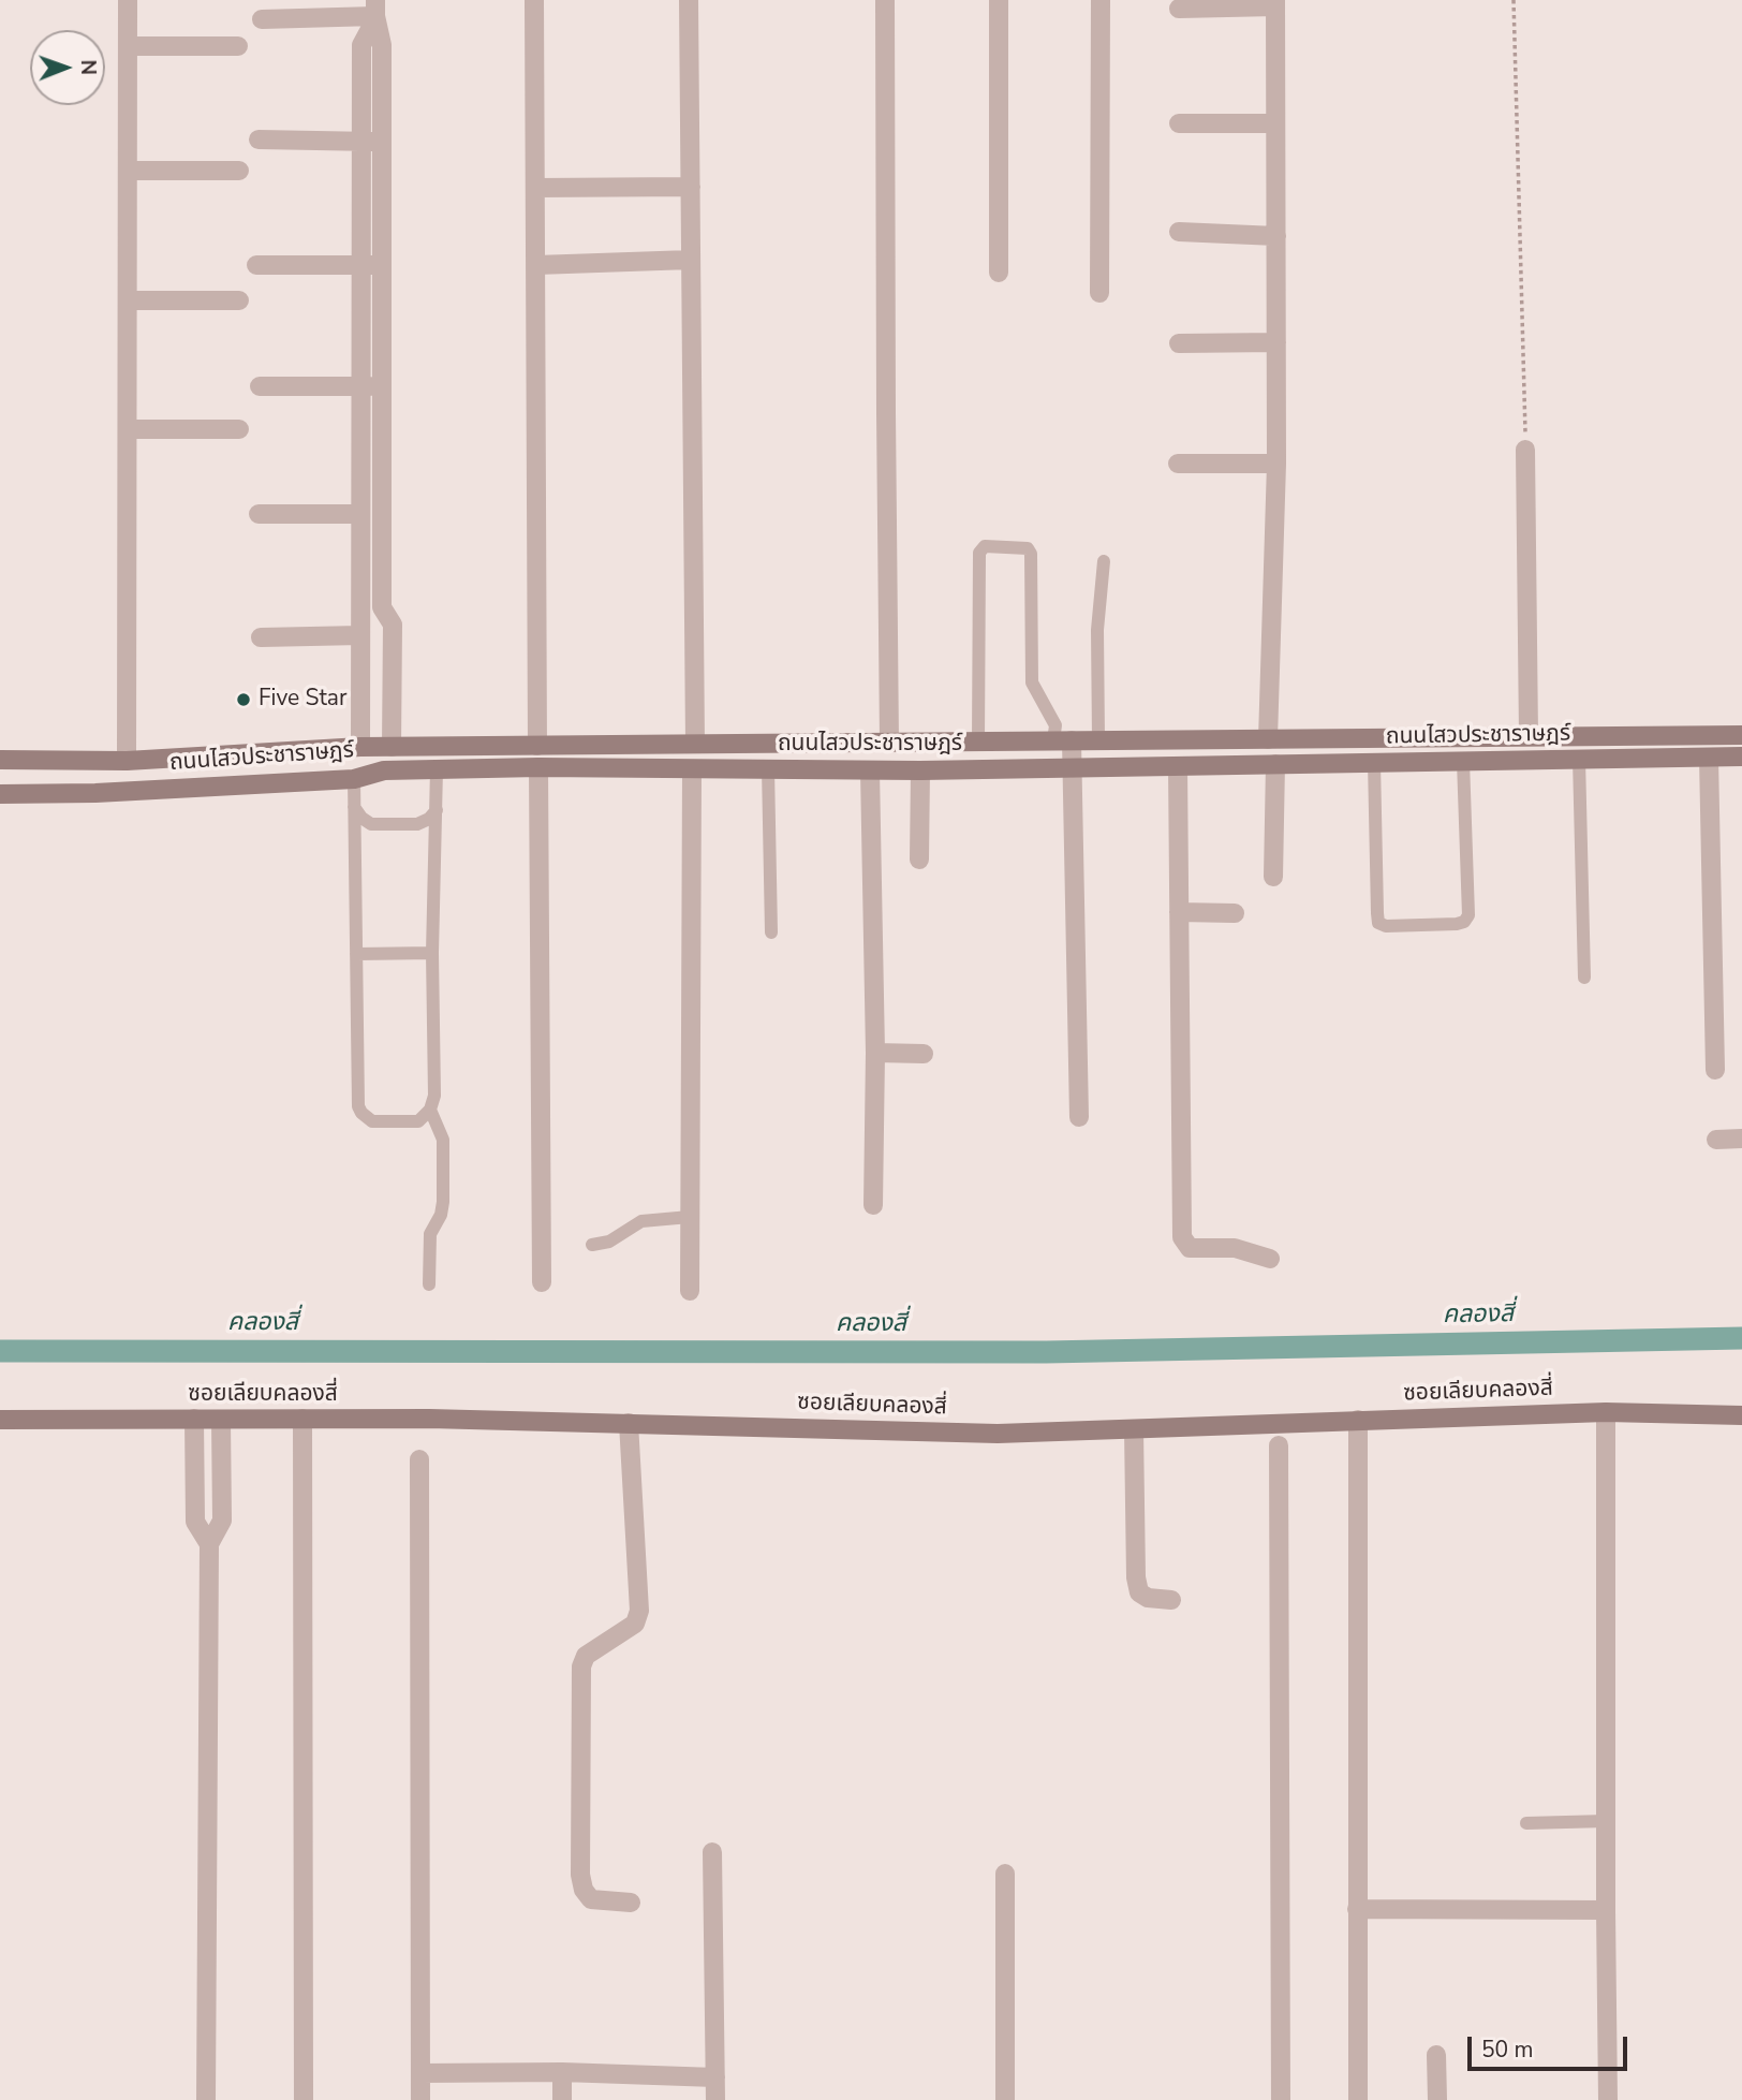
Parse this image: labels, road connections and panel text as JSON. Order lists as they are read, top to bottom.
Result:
{
  "streets": {
    "main road": ["ถนนไสวประชาราษฎร์", "ซอยเลียบคลองสี่"]
  },
  "water": ["คลองสี่"],
  "places": ["Five Star"],
  "scale_bar": "50 m",
  "north": "right"
}
